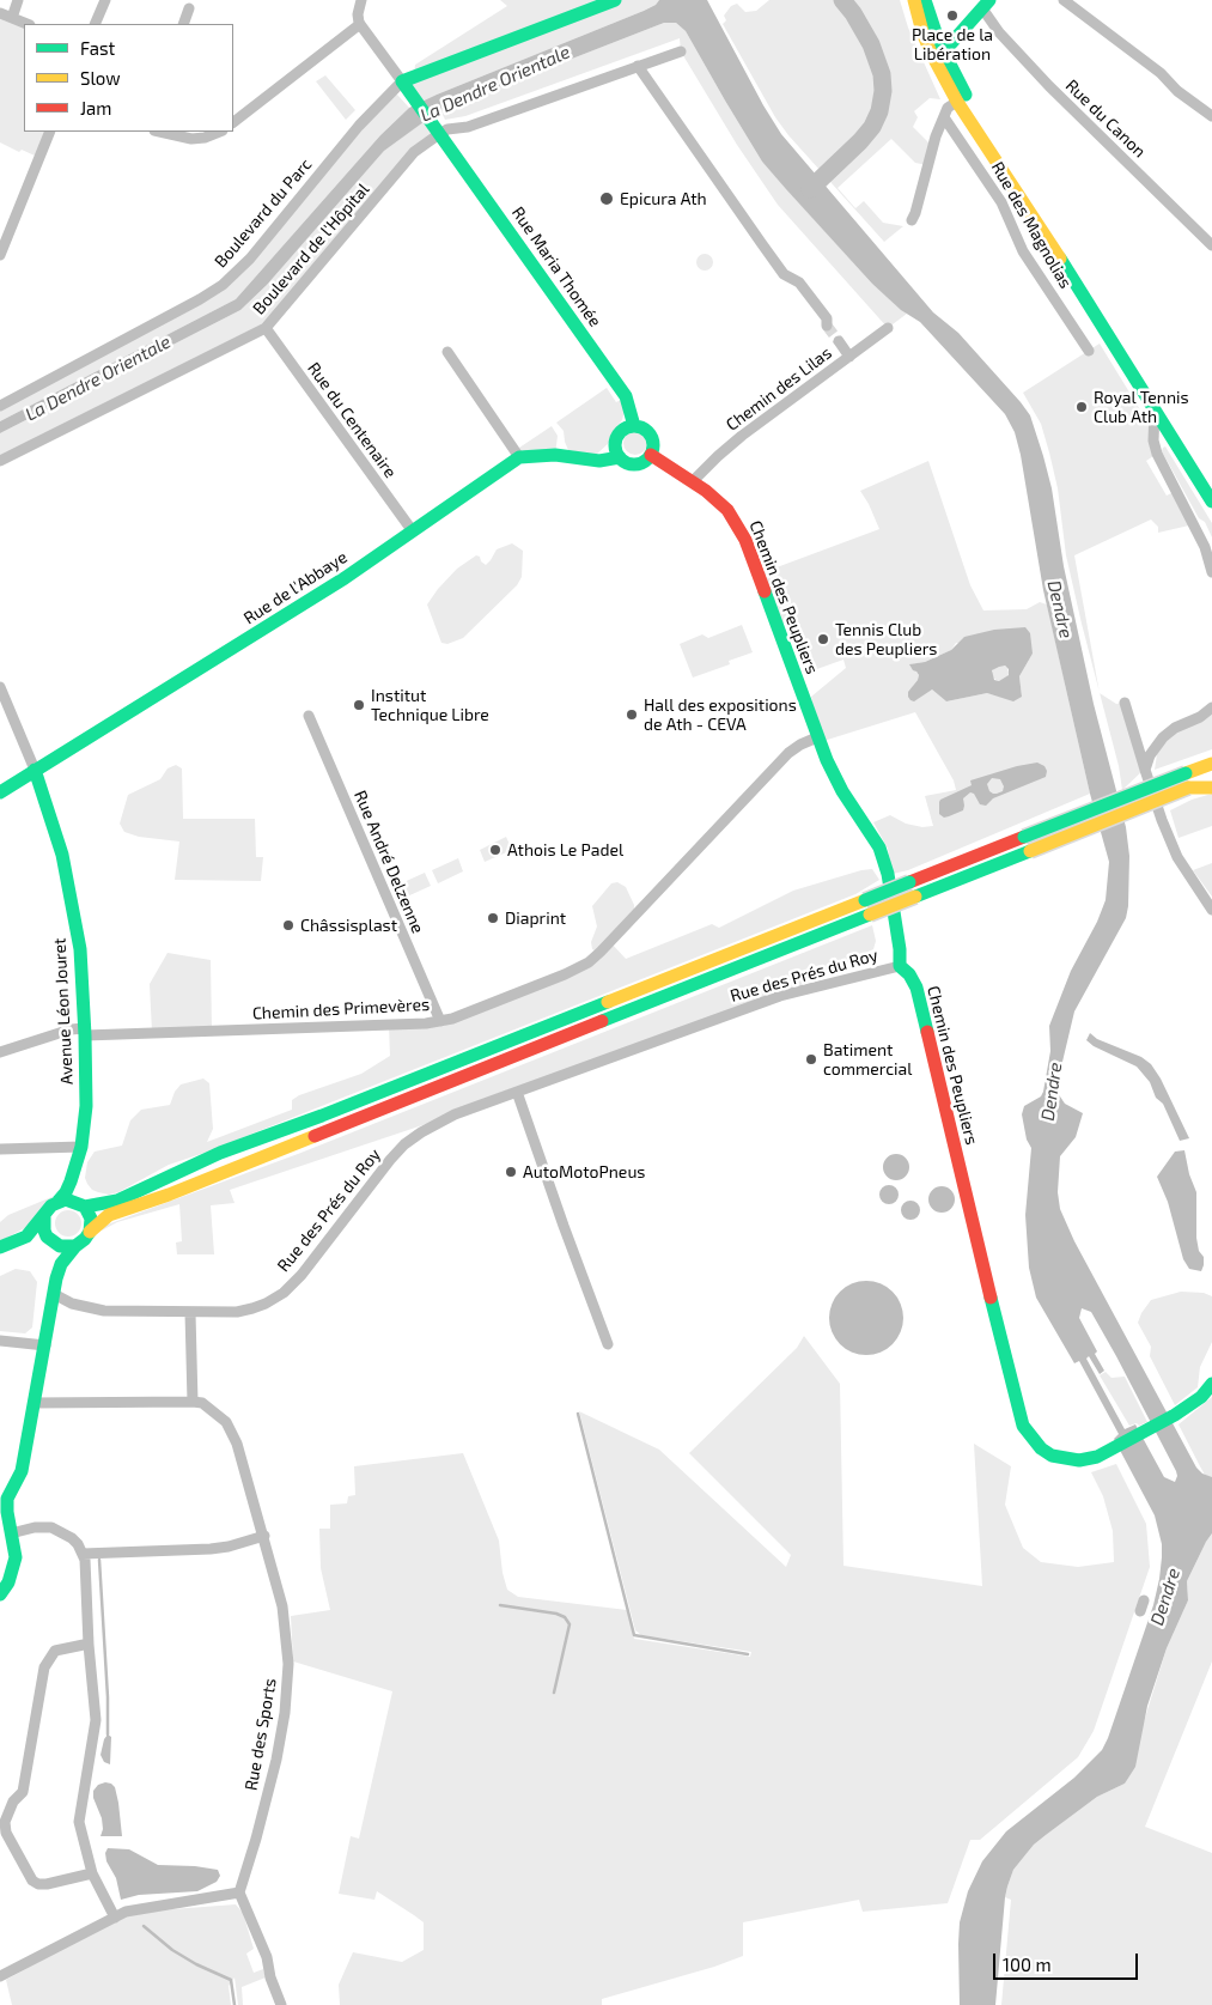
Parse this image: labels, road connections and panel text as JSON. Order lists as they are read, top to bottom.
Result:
{
  "streets": {
    "main road": [
      "Rue Maria Thomée",
      "Rue de l'Abbaye",
      "Chemin des Peupliers",
      "Avenue Léon Jouret"
    ],
    "street": [
      "Rue du Canon",
      "Boulevard du Parc",
      "Rue des Magnolias",
      "Boulevard de l'Hôpital",
      "Chemin des Lilas",
      "Rue du Centenaire",
      "Rue André Delzenne",
      "Rue des Prés du Roy",
      "Chemin des Primevères",
      "Rue des Sports"
    ]
  },
  "crossings": [
    ["Boulevard du Parc", "Rue Maria Thomée"],
    ["Boulevard de l'Hôpital", "Rue Maria Thomée"],
    ["Boulevard de l'Hôpital", "Rue du Centenaire"],
    ["Rue Maria Thomée", "Chemin des Peupliers"],
    ["Chemin des Lilas", "Chemin des Peupliers"],
    ["Rue du Centenaire", "Rue de l'Abbaye"],
    ["Rue de l'Abbaye", "Avenue Léon Jouret"],
    ["Chemin des Peupliers", "Rue des Prés du Roy"],
    ["Chemin des Peupliers", "Chemin des Primevères"],
    ["Rue André Delzenne", "Chemin des Primevères"],
    ["Chemin des Primevères", "Avenue Léon Jouret"]
  ],
  "water": ["La Dendre Orientale", "Dendre"],
  "places": [
    "Place de la Libération",
    "Epicura Ath",
    "Royal Tennis Club Ath",
    "Tennis Club des Peupliers",
    "Institut Technique Libre",
    "Hall des expositions de Ath - CEVA",
    "Athois Le Padel",
    "Diaprint",
    "Châssisplast",
    "Batiment commercial",
    "AutoMotoPneus"
  ],
  "legend": ["Fast", "Slow", "Jam"],
  "scale_bar": "100 m"
}
